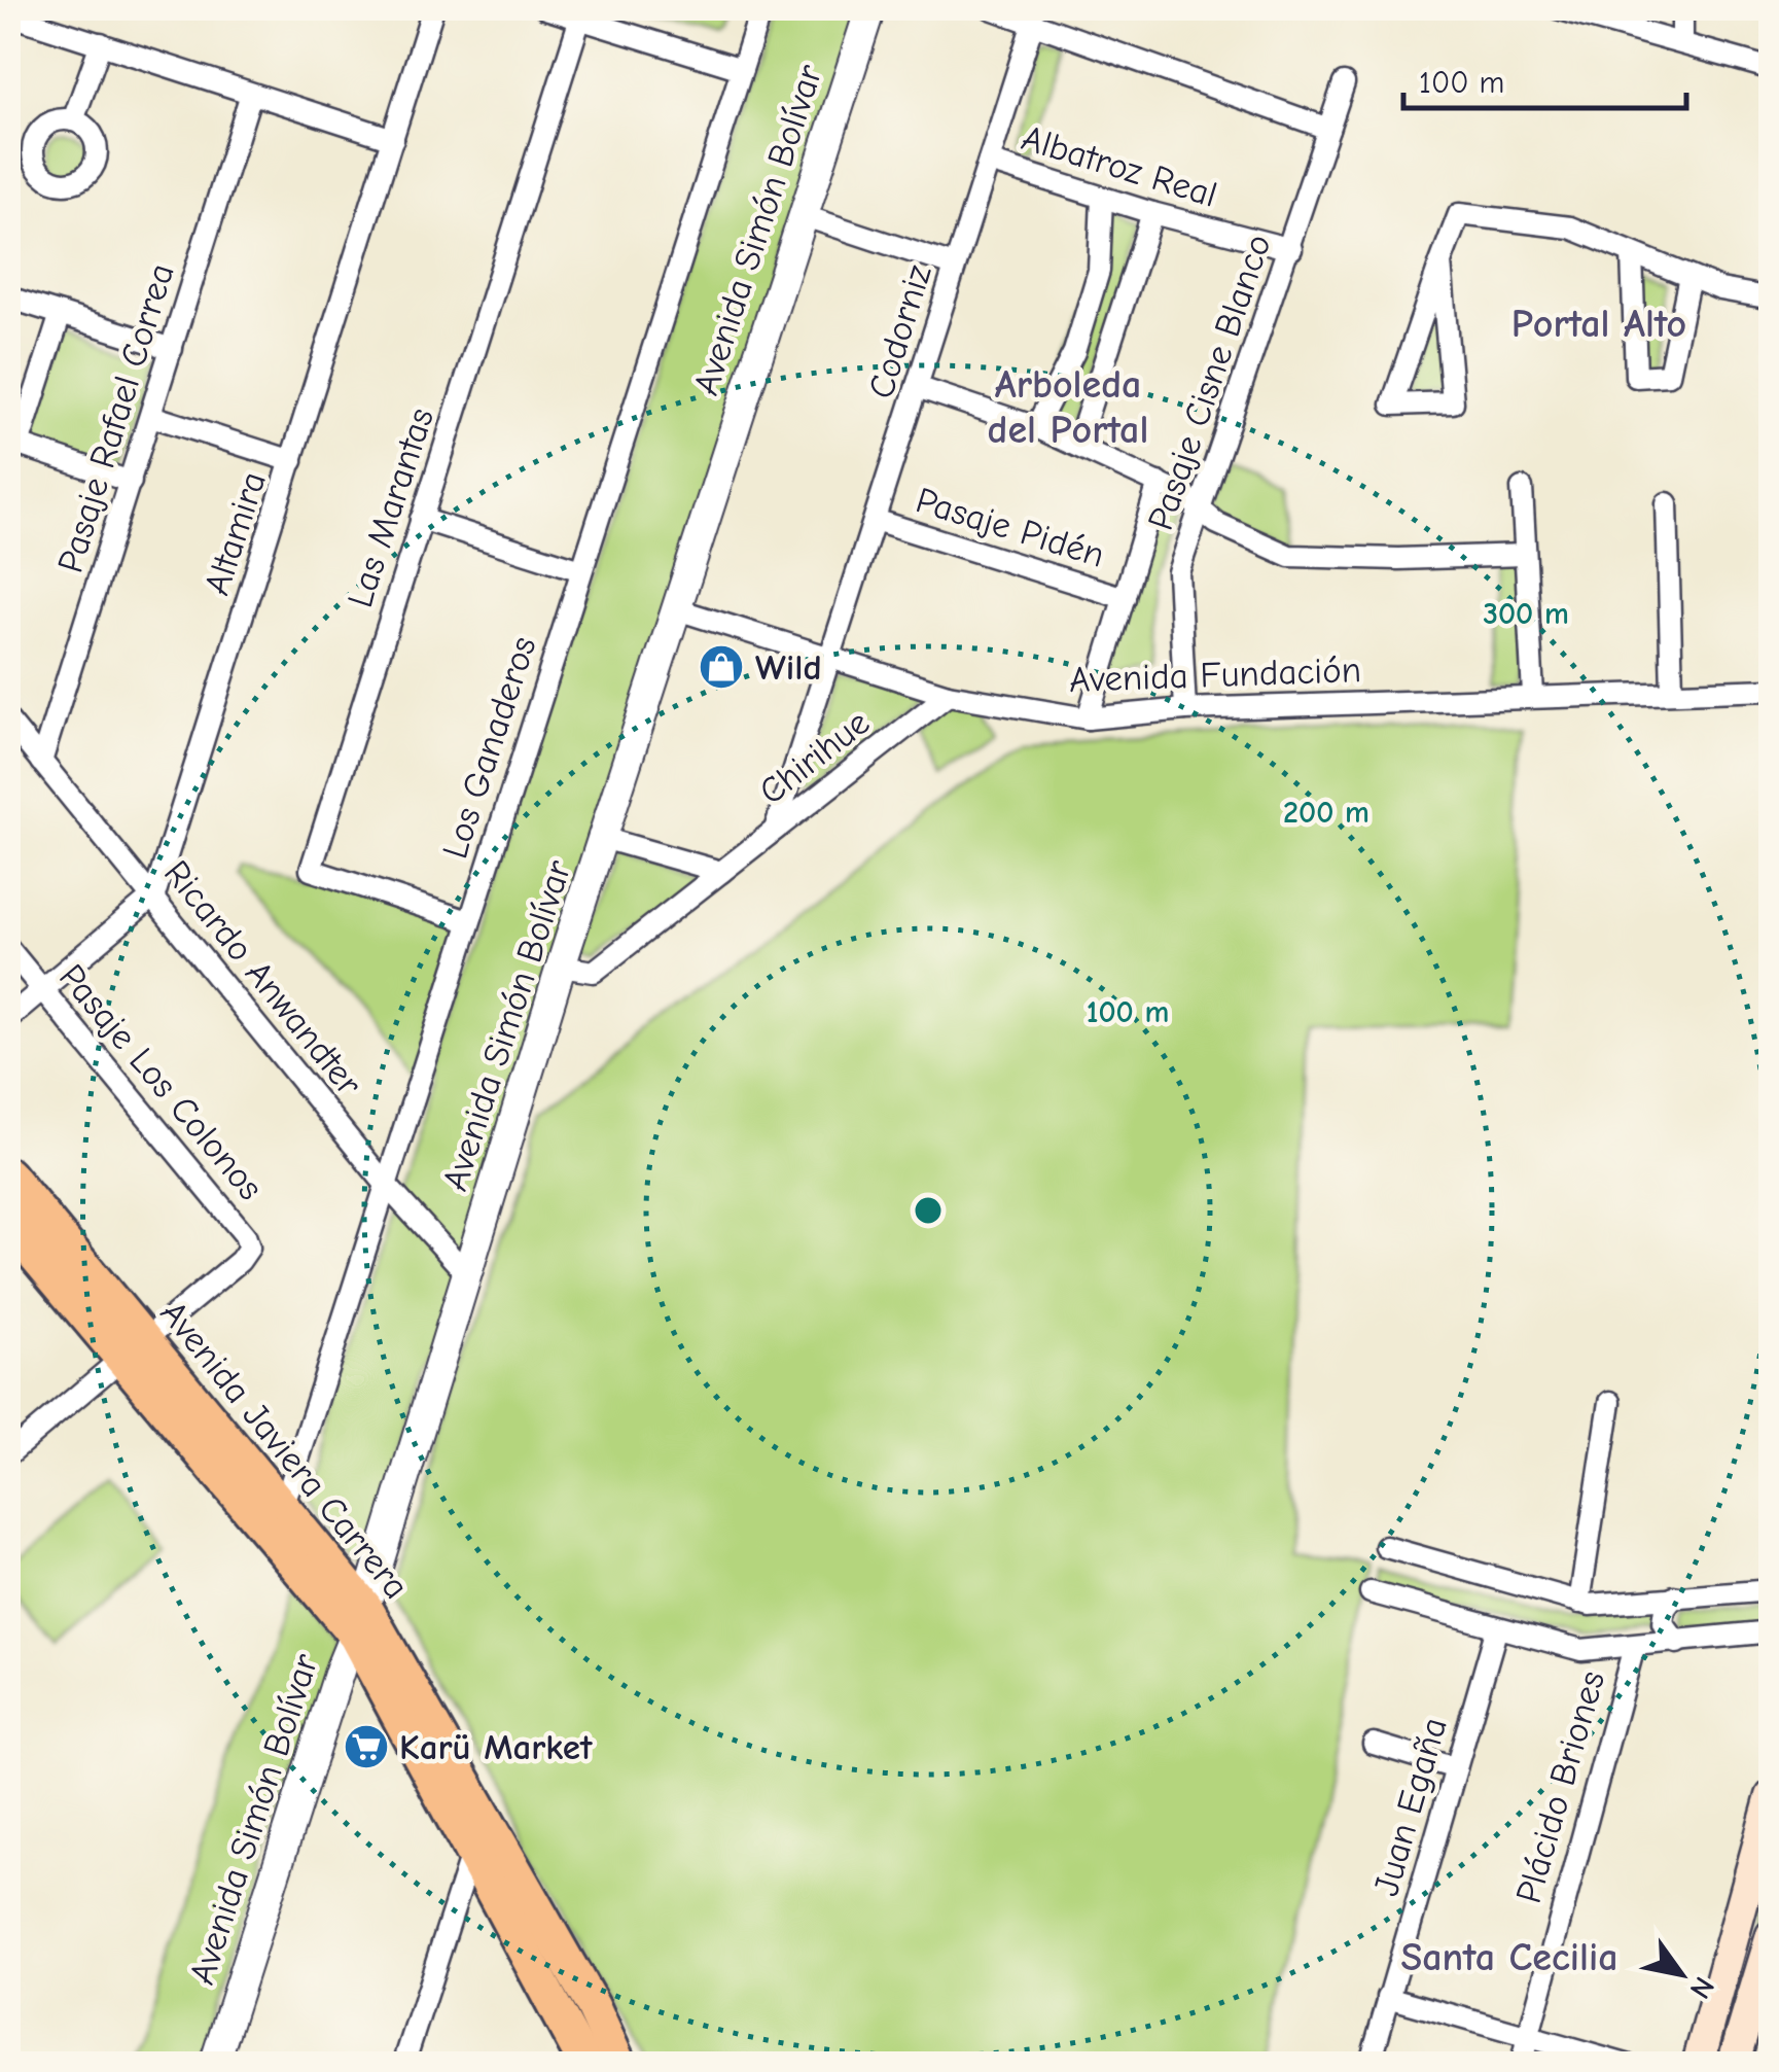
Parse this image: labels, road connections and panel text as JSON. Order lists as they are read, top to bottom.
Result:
{
  "streets": {
    "main road": ["Avenida Javiera Carrera"],
    "street": [
      "Albatroz Real",
      "Avenida Simón Bolívar",
      "Codorniz",
      "Pasaje Cisne Blanco",
      "Pasaje Rafael Correa",
      "Las Marantas",
      "Pasaje Pidén",
      "Altamira",
      "Avenida Fundación",
      "Los Ganaderos",
      "Chirihue",
      "Ricardo Anwandter",
      "Pasaje Los Colonos",
      "Plácido Briones",
      "Juan Egaña"
    ]
  },
  "crossings": [
    ["Albatroz Real", "Codorniz"],
    ["Albatroz Real", "Pasaje Cisne Blanco"],
    ["Avenida Simón Bolívar", "Avenida Fundación"],
    ["Avenida Simón Bolívar", "Chirihue"],
    ["Avenida Simón Bolívar", "Ricardo Anwandter"],
    ["Avenida Simón Bolívar", "Avenida Javiera Carrera"],
    ["Codorniz", "Pasaje Pidén"],
    ["Codorniz", "Avenida Fundación"],
    ["Codorniz", "Chirihue"],
    ["Pasaje Cisne Blanco", "Avenida Fundación"],
    ["Pasaje Rafael Correa", "Ricardo Anwandter"],
    ["Las Marantas", "Los Ganaderos"],
    ["Altamira", "Ricardo Anwandter"],
    ["Avenida Fundación", "Chirihue"],
    ["Los Ganaderos", "Ricardo Anwandter"],
    ["Los Ganaderos", "Avenida Javiera Carrera"],
    ["Pasaje Los Colonos", "Avenida Javiera Carrera"]
  ],
  "districts": ["Portal Alto", "Arboleda del Portal", "Santa Cecilia"],
  "places": {
    "shop": ["Wild"],
    "supermarket": ["Karü Market"]
  },
  "scale_bar": "100 m",
  "north": "bottom right",
  "rings": ["300 m", "200 m", "100 m"]
}
